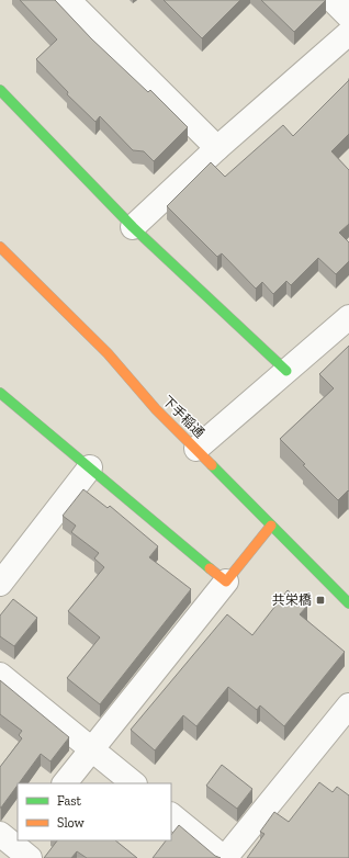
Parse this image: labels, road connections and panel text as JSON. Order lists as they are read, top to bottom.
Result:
{
  "streets": {
    "street": ["下手稲通"]
  },
  "places": {
    "transit": ["共栄橋"]
  },
  "legend": ["Fast", "Slow"]
}
